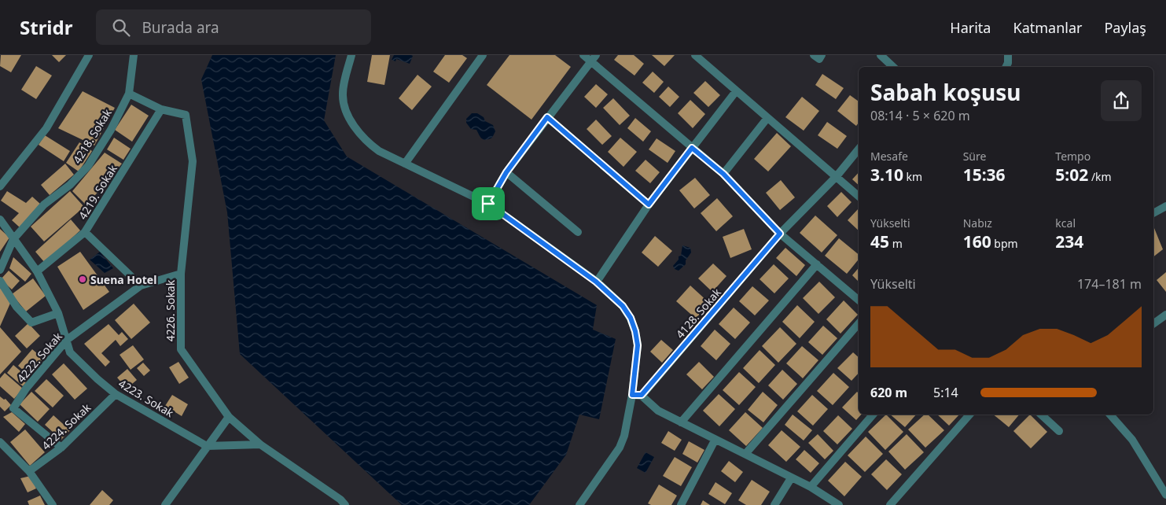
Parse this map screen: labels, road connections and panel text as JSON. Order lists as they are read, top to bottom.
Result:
{
  "streets": {
    "street": [
      "4218. Sokak",
      "4219. Sokak",
      "4226. Sokak",
      "4128. Sokak",
      "4222. Sokak",
      "4223. Sokak",
      "4224. Sokak"
    ]
  },
  "crossings": [
    ["4218. Sokak", "4223. Sokak"],
    ["4219. Sokak", "4226. Sokak"],
    ["4219. Sokak", "4223. Sokak"],
    ["4226. Sokak", "4222. Sokak"],
    ["4222. Sokak", "4223. Sokak"],
    ["4222. Sokak", "4224. Sokak"],
    ["4223. Sokak", "4224. Sokak"]
  ],
  "places": ["Suena Hotel"],
  "page": {
    "header": "Stridr",
    "search": "Burada ara",
    "nav": ["Harita", "Katmanlar", "Paylaş"],
    "heading": ["Sabah koşusu", "08:14 · 5 × 620 m"],
    "stats": [
      ["Mesafe", "3.10 km"],
      ["Süre", "15:36"],
      ["Tempo", "5:02 /km"],
      ["Yükselti", "45 m"],
      ["Nabız", "160 bpm"],
      ["kcal", "234"]
    ],
    "chart": ["Yükselti", "174–181 m"],
    "list": [
      {
        "name": "620 m",
        "note": "5:14"
      }
    ]
  }
}
